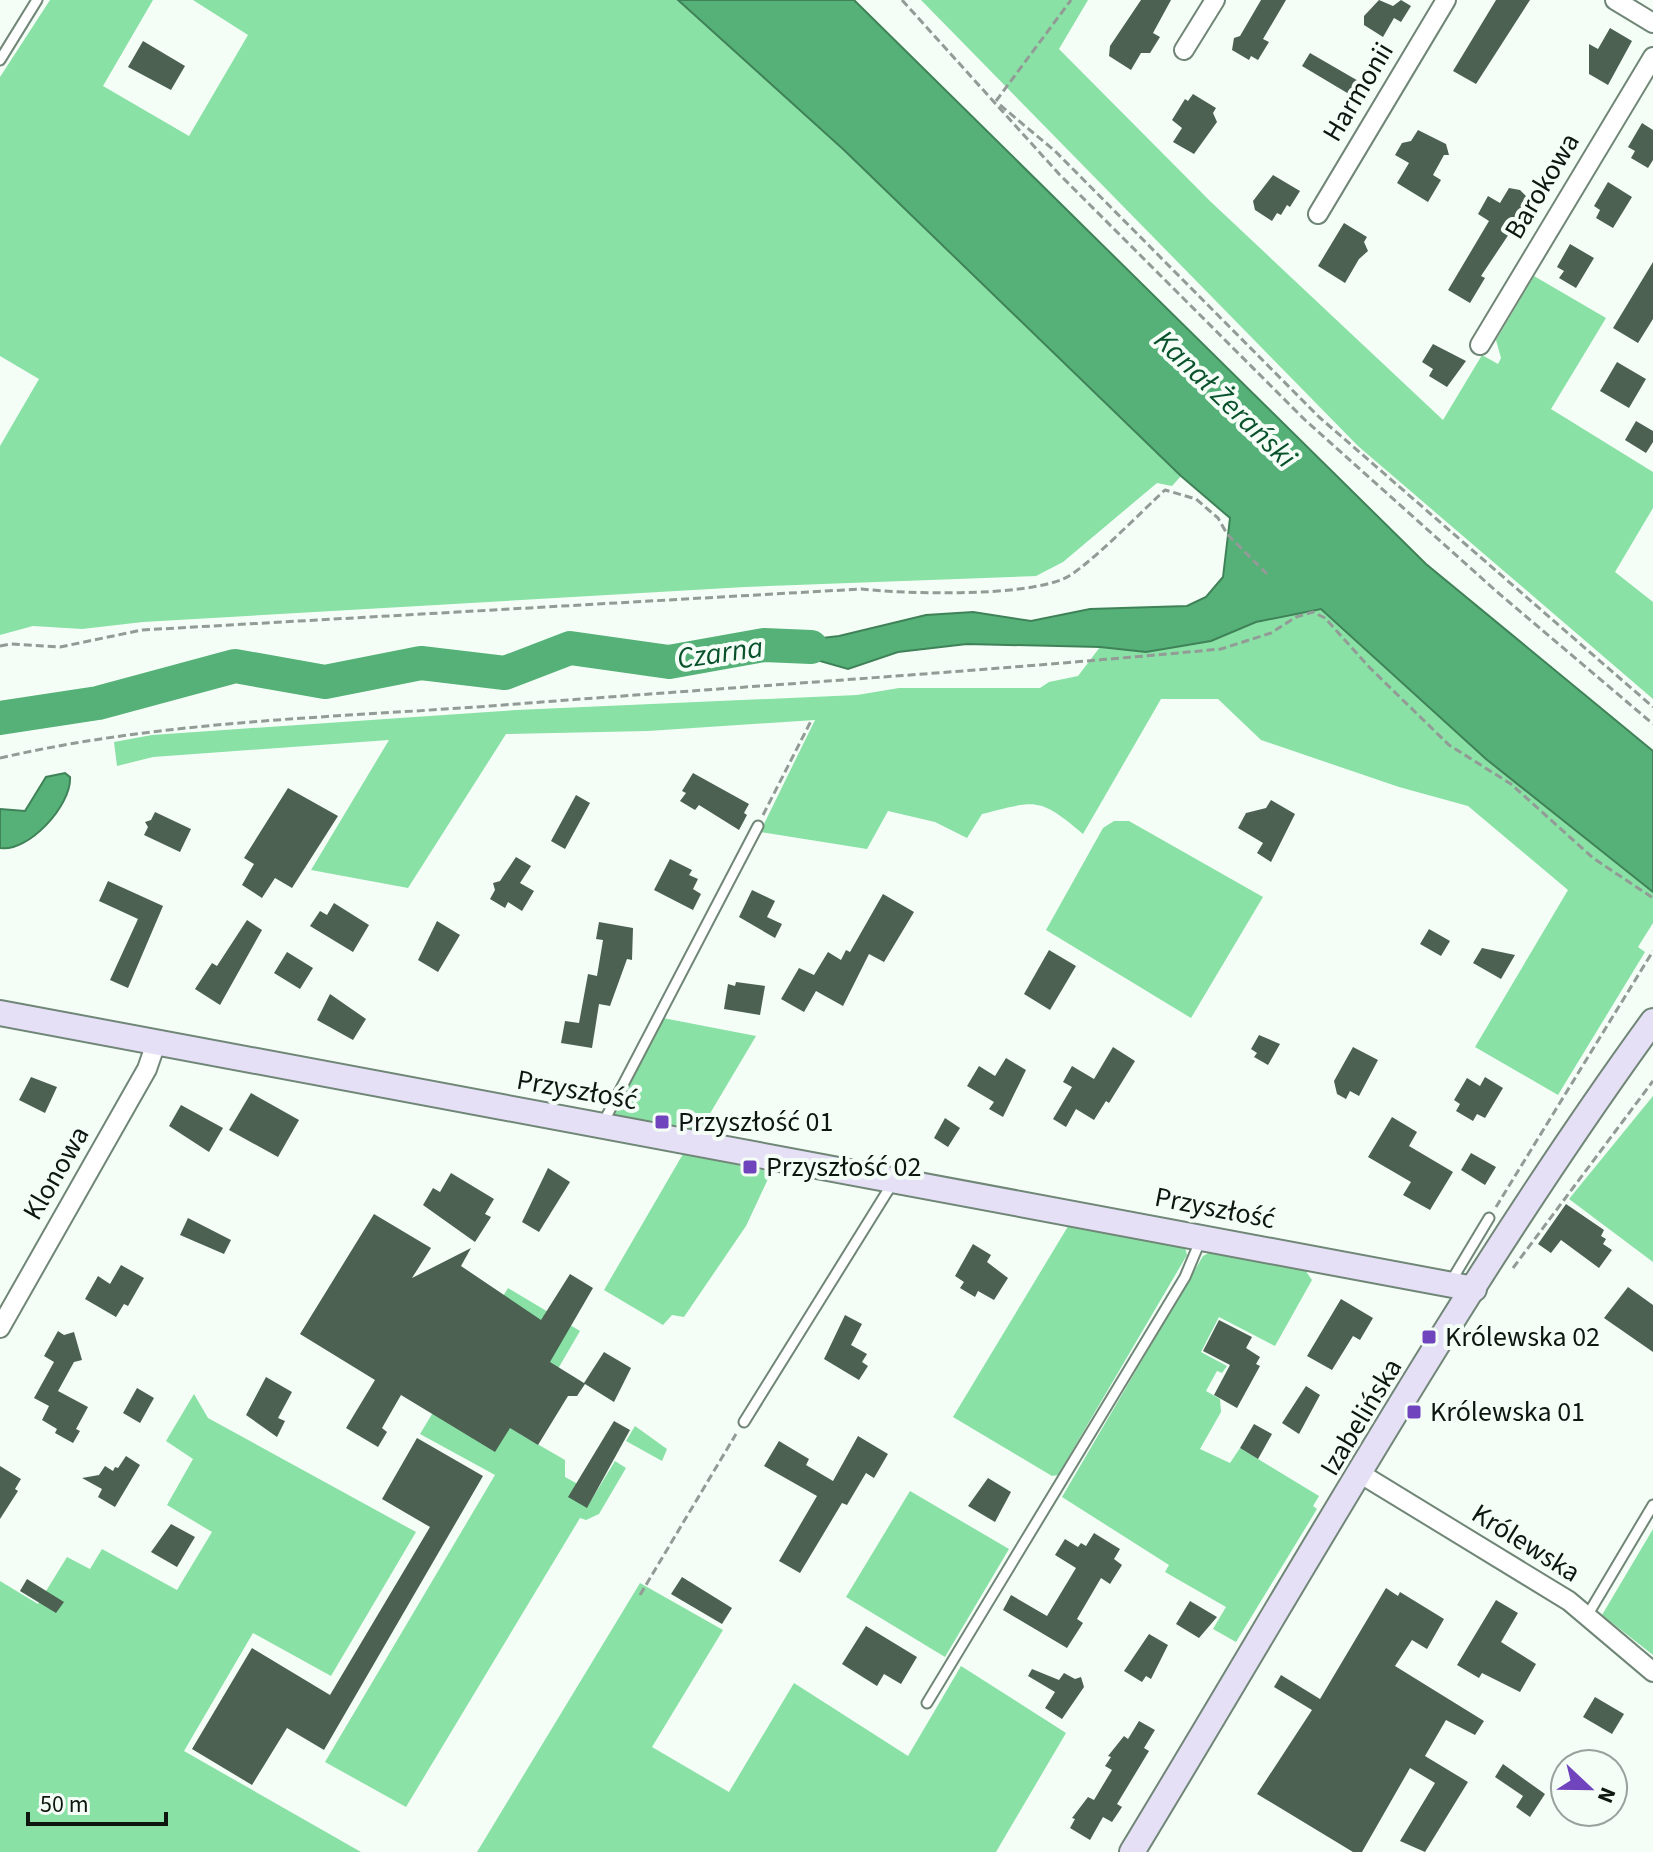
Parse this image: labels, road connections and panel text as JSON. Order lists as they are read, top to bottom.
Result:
{
  "streets": {
    "street": [
      "Harmonii",
      "Barokowa",
      "Przyszłość",
      "Klonowa",
      "Izabelińska",
      "Królewska"
    ]
  },
  "crossings": [
    ["Przyszłość", "Klonowa"],
    ["Przyszłość", "Izabelińska"],
    ["Izabelińska", "Królewska"]
  ],
  "water": ["Kanał Żerański", "Czarna"],
  "places": {
    "transit": [
      "Przyszłość 01",
      "Przyszłość 02",
      "Królewska 02",
      "Królewska 01"
    ]
  },
  "scale_bar": "50 m",
  "north": "right"
}
